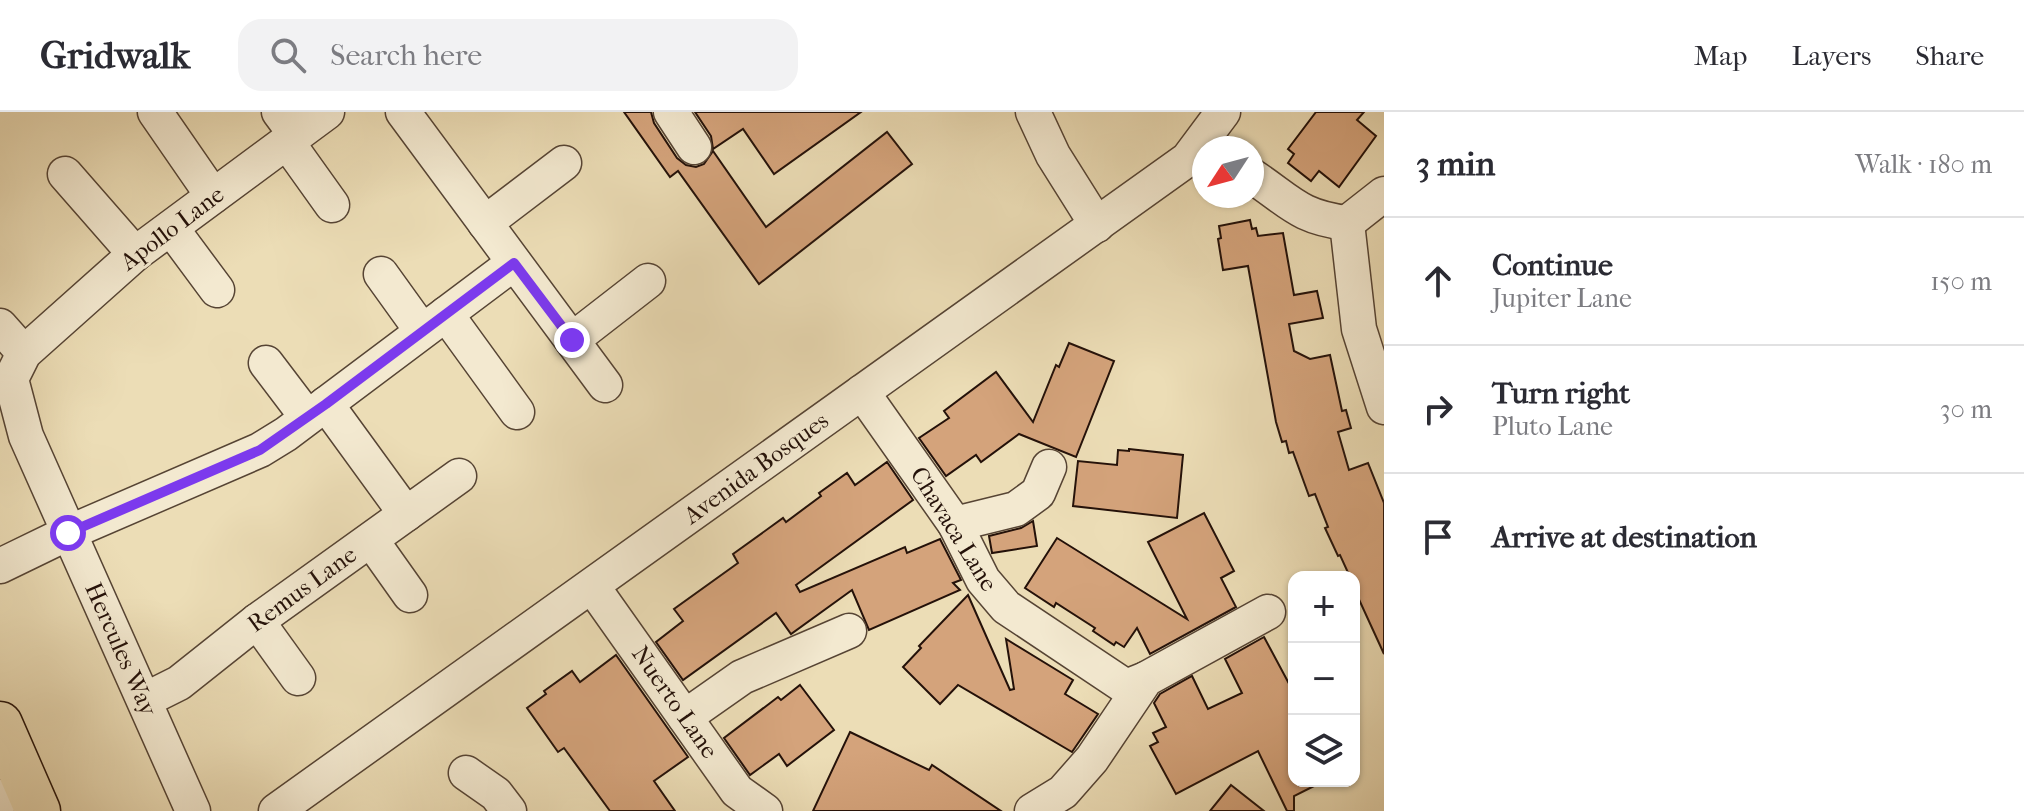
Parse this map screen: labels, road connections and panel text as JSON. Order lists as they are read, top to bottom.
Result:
{
  "streets": {
    "street": [
      "Apollo Lane",
      "Avenida Bosques",
      "Chavaca Lane",
      "Remus Lane",
      "Hercules Way",
      "Nuerto Lane"
    ]
  },
  "crossings": [
    ["Apollo Lane", "Hercules Way"],
    ["Avenida Bosques", "Chavaca Lane"],
    ["Avenida Bosques", "Nuerto Lane"],
    ["Remus Lane", "Hercules Way"]
  ],
  "north": "bottom left",
  "page": {
    "header": "Gridwalk",
    "search": "Search here",
    "nav": ["Map", "Layers", "Share"],
    "heading": ["3 min", "Walk · 180 m"],
    "list": [
      ["Continue", "Jupiter Lane", "150 m"],
      ["Turn right", "Pluto Lane", "30 m"],
      "Arrive at destination"
    ],
    "map_buttons": ["+", "−"]
  }
}
